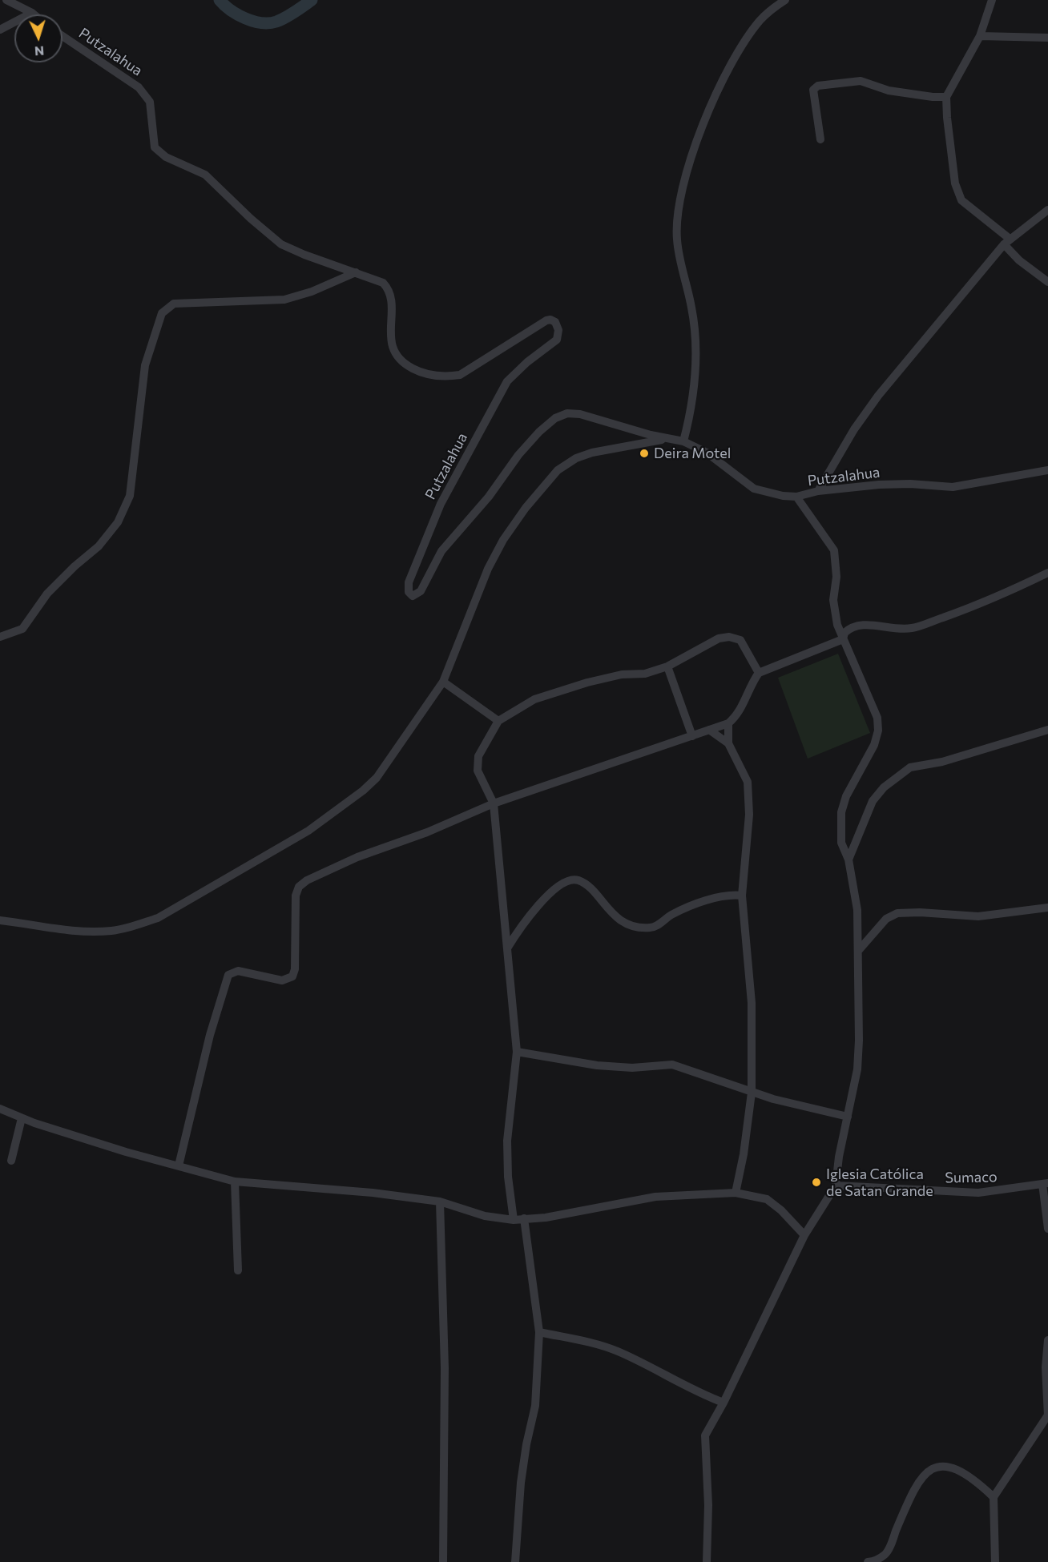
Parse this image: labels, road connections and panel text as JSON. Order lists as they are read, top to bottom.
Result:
{
  "streets": {
    "street": ["Putzalahua", "Sumaco"]
  },
  "places": ["Deira Motel", "Iglesia Católica de Satan Grande"],
  "north": "bottom"
}
